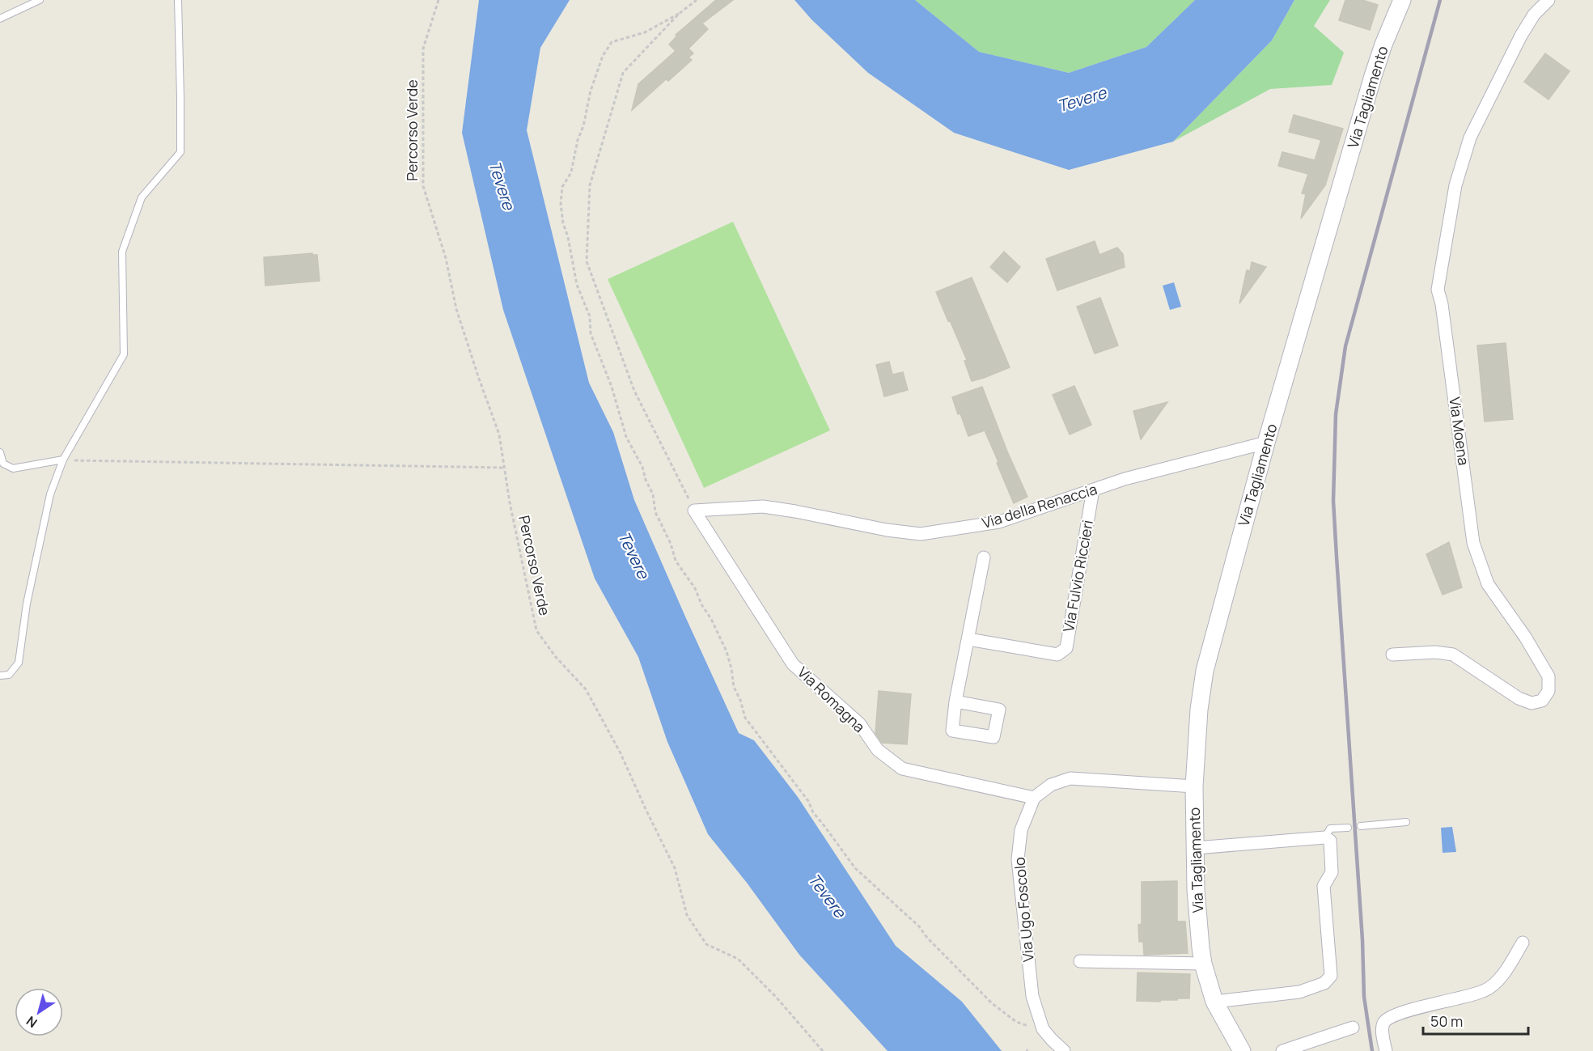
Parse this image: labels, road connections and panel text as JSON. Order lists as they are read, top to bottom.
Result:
{
  "streets": {
    "street": [
      "Via Tagliamento",
      "Via Moena",
      "Via della Renaccia",
      "Via Fulvio Riccieri",
      "Via Romagna",
      "Via Ugo Foscolo"
    ],
    "path": ["Percorso Verde"]
  },
  "crossings": [
    ["Via Tagliamento", "Via della Renaccia"],
    ["Via della Renaccia", "Via Fulvio Riccieri"],
    ["Via della Renaccia", "Via Romagna"],
    ["Via Romagna", "Via Ugo Foscolo"]
  ],
  "water": ["Tevere"],
  "scale_bar": "50 m",
  "north": "bottom left"
}
